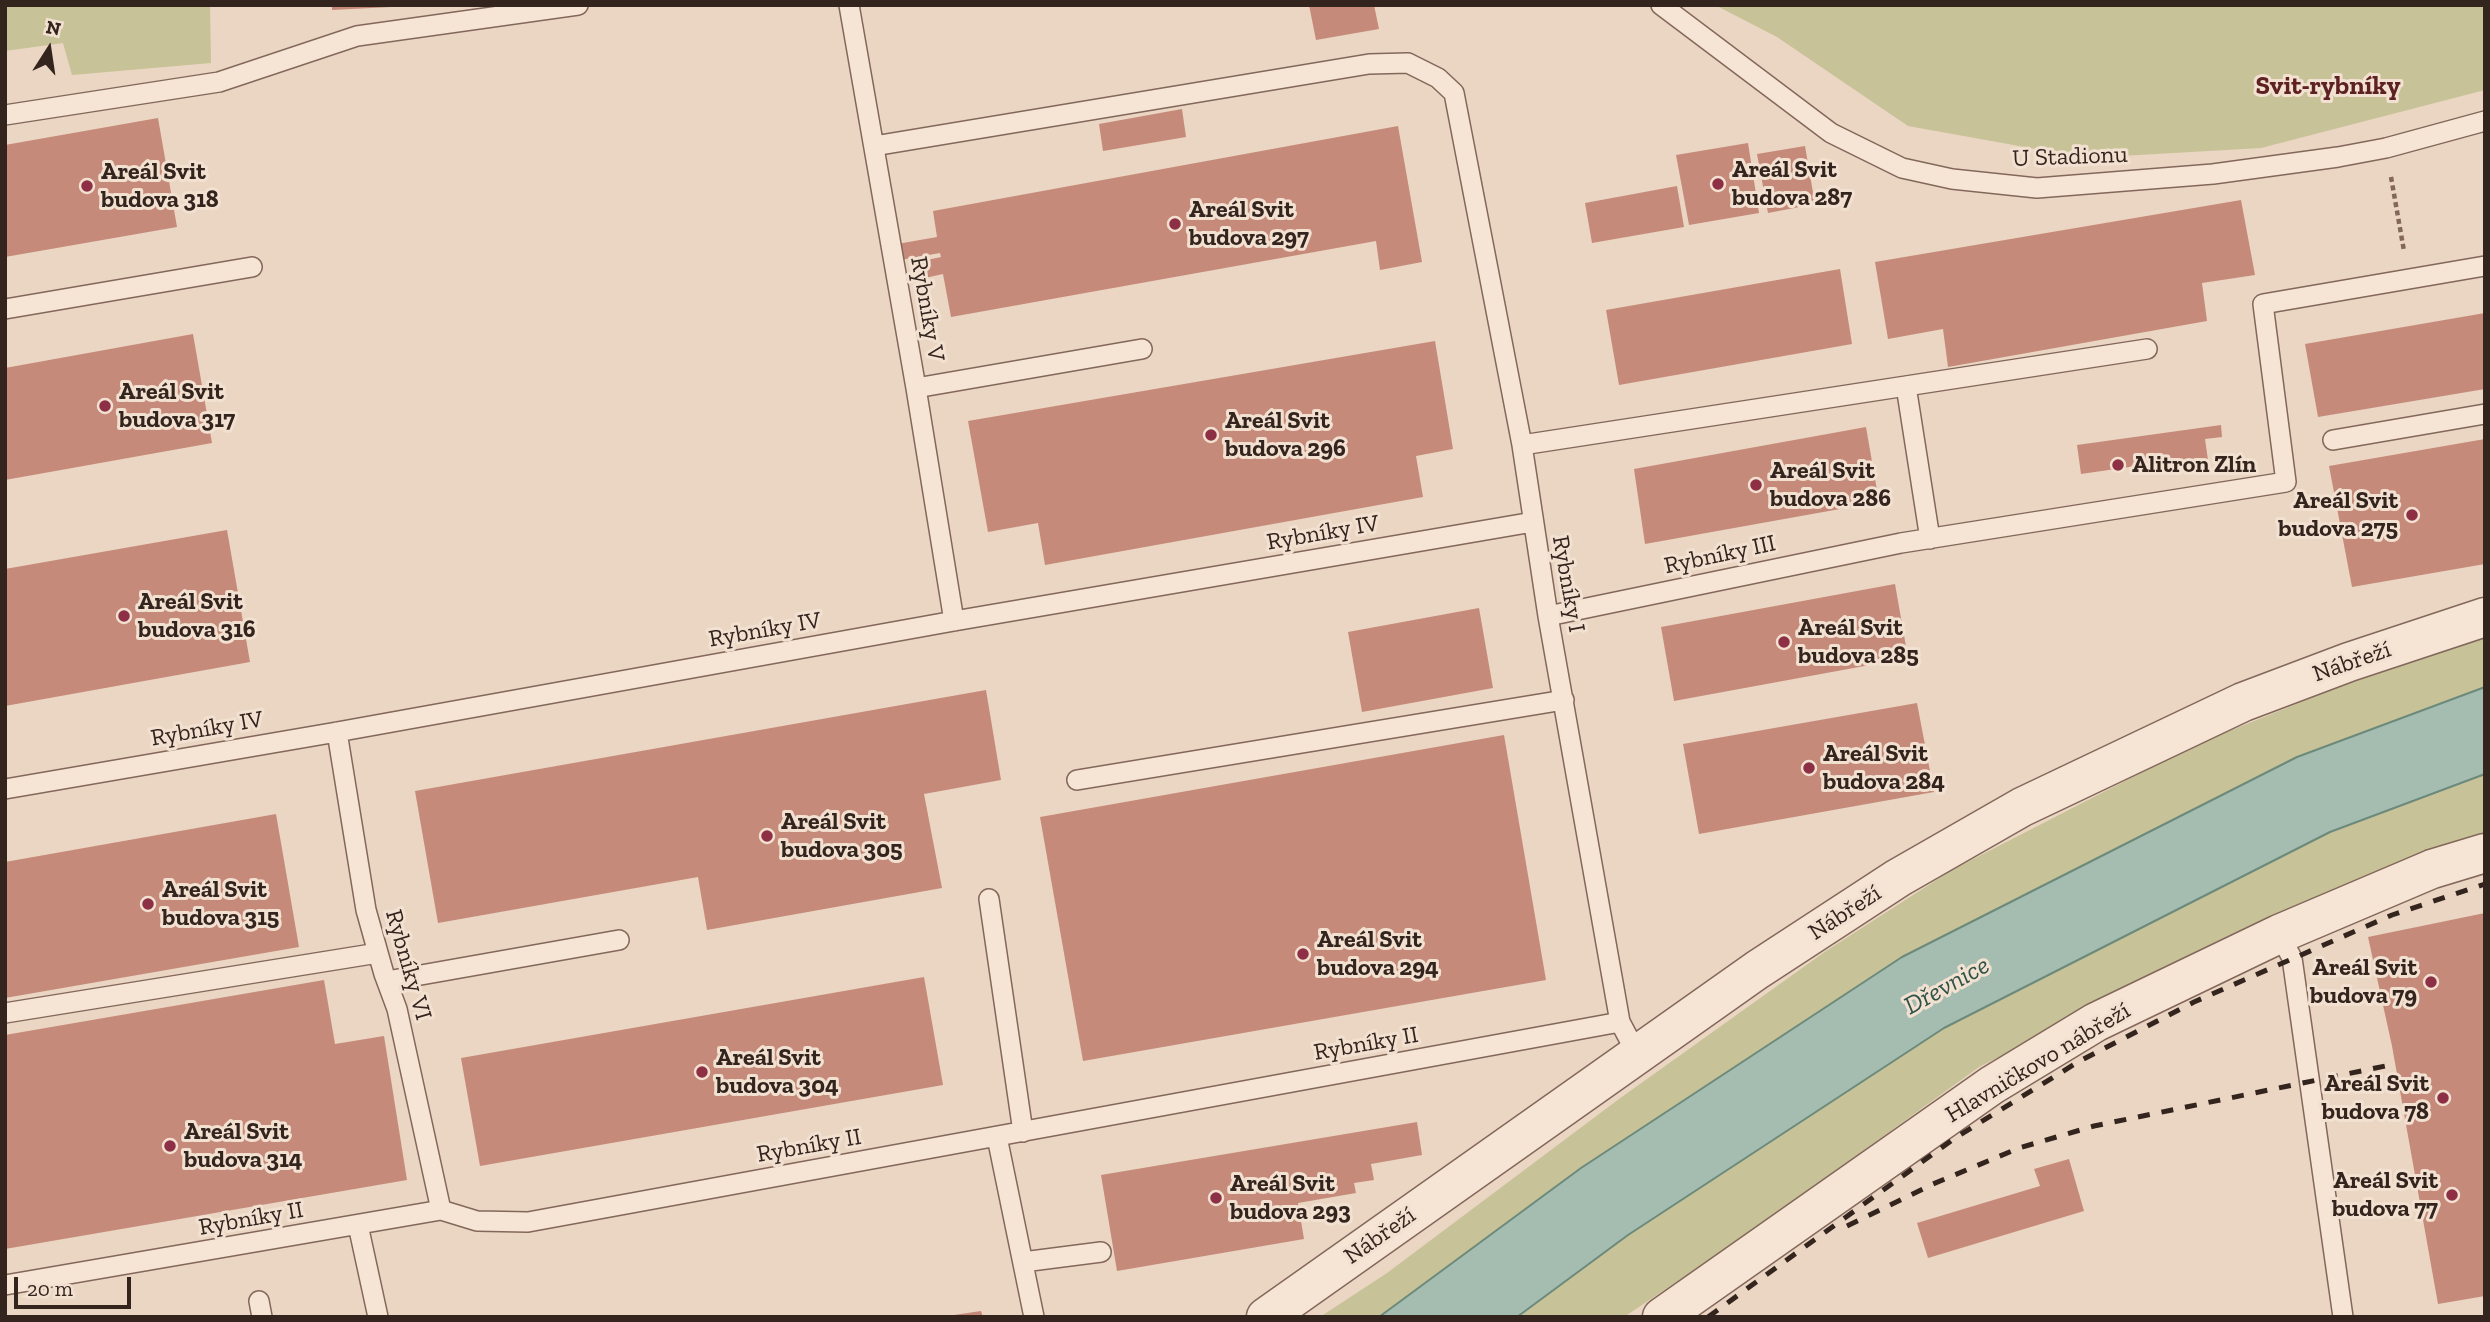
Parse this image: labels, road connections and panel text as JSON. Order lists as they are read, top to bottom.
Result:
{
  "streets": {
    "street": ["Nábřeží", "Hlavničkovo nábřeží"],
    "lane": [
      "U Stadionu",
      "Rybníky V",
      "Rybníky IV",
      "Rybníky III",
      "Rybníky I",
      "Rybníky VI",
      "Rybníky II"
    ]
  },
  "crossings": [
    ["Rybníky V", "Rybníky IV"],
    ["Rybníky V", "Rybníky I"],
    ["Rybníky IV", "Rybníky I"],
    ["Rybníky IV", "Rybníky VI"],
    ["Rybníky III", "Rybníky I"],
    ["Rybníky I", "Nábřeží"],
    ["Rybníky I", "Rybníky II"],
    ["Nábřeží", "Rybníky II"],
    ["Rybníky VI", "Rybníky II"]
  ],
  "districts": ["Svit-rybníky"],
  "water": ["Dřevnice"],
  "places": [
    "Areál Svit budova 287",
    "Areál Svit budova 318",
    "Areál Svit budova 297",
    "Areál Svit budova 317",
    "Areál Svit budova 296",
    "Alitron Zlín",
    "Areál Svit budova 286",
    "Areál Svit budova 275",
    "Areál Svit budova 316",
    "Areál Svit budova 285",
    "Areál Svit budova 284",
    "Areál Svit budova 305",
    "Areál Svit budova 315",
    "Areál Svit budova 294",
    "Areál Svit budova 79",
    "Areál Svit budova 304",
    "Areál Svit budova 78",
    "Areál Svit budova 314",
    "Areál Svit budova 77",
    "Areál Svit budova 293"
  ],
  "scale_bar": "20 m",
  "north": "top"
}
